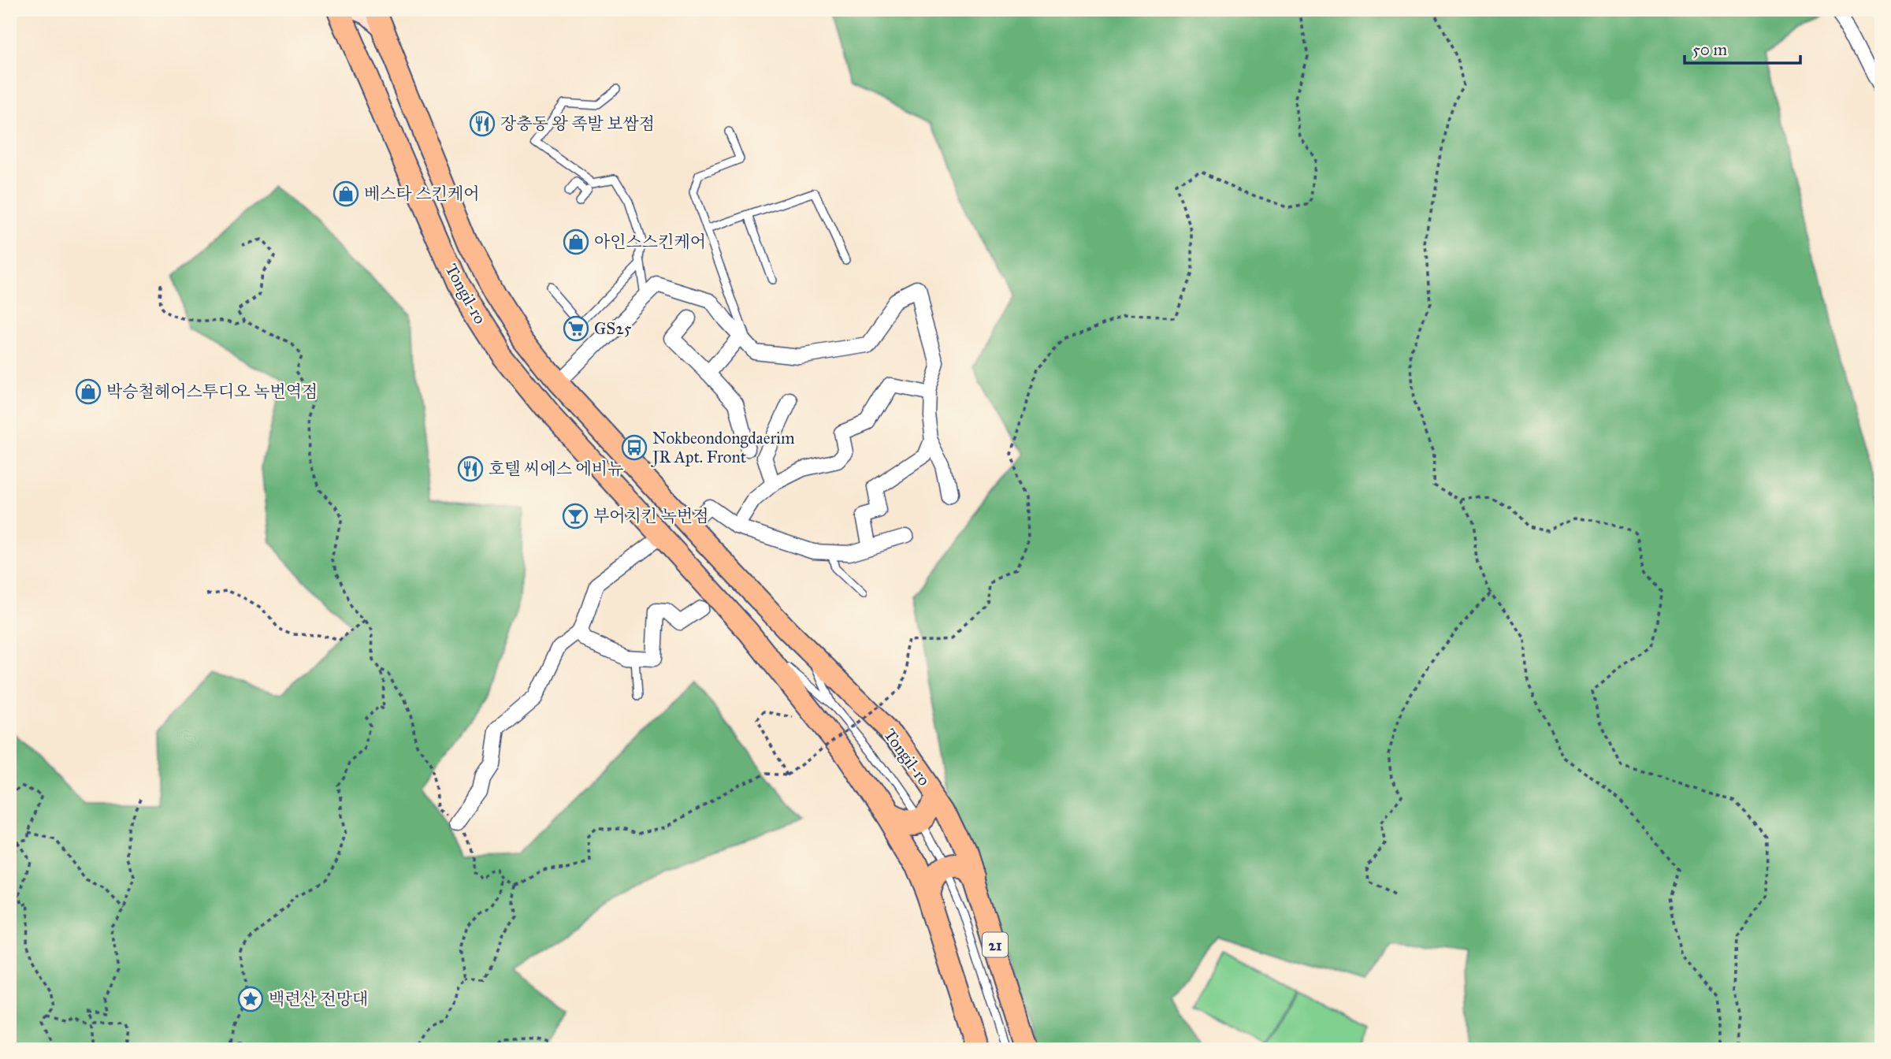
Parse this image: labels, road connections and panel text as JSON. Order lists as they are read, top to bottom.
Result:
{
  "streets": {
    "main road": ["Tongil-ro", "21"]
  },
  "places": {
    "restaurant": ["장충동 왕 족발 보쌈점", "호텔 씨에스 에비뉴"],
    "shop": ["베스타 스킨케어", "아인스스킨케어", "박승철헤어스투디오 녹번역점"],
    "supermarket": ["GS25"],
    "bus stop": ["Nokbeondongdaerim JR Apt. Front"],
    "bar": ["부어치킨 녹번점"],
    "place": ["백련산 전망대"]
  },
  "scale_bar": "50 m"
}
